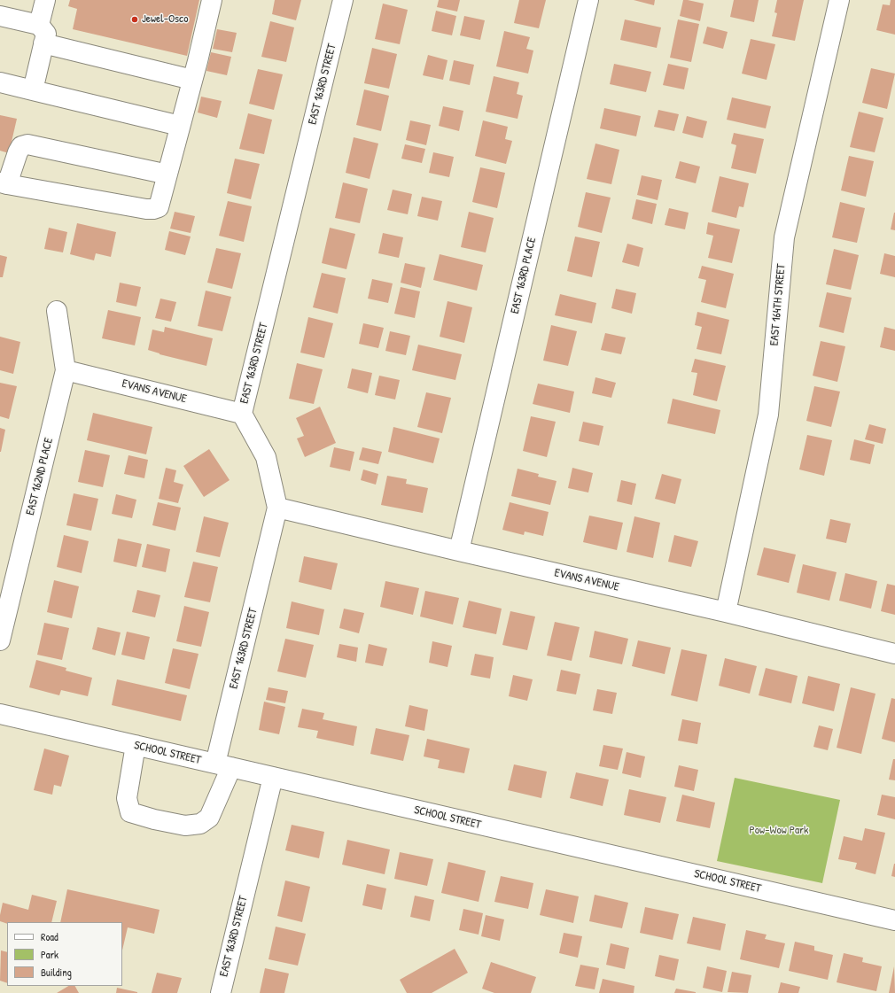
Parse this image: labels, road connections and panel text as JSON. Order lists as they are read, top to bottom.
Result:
{
  "streets": {
    "street": [
      "EAST 163RD STREET",
      "EAST 163RD PLACE",
      "EAST 164TH STREET",
      "EVANS AVENUE",
      "EAST 162ND PLACE",
      "SCHOOL STREET"
    ]
  },
  "crossings": [
    ["EAST 163RD STREET", "EVANS AVENUE"],
    ["EAST 163RD STREET", "SCHOOL STREET"],
    ["EAST 163RD PLACE", "EVANS AVENUE"],
    ["EAST 164TH STREET", "EVANS AVENUE"],
    ["EVANS AVENUE", "EAST 162ND PLACE"]
  ],
  "parks": ["Pow-Wow Park"],
  "places": ["Jewel-Osco"],
  "legend": ["Road", "Park", "Building"]
}
